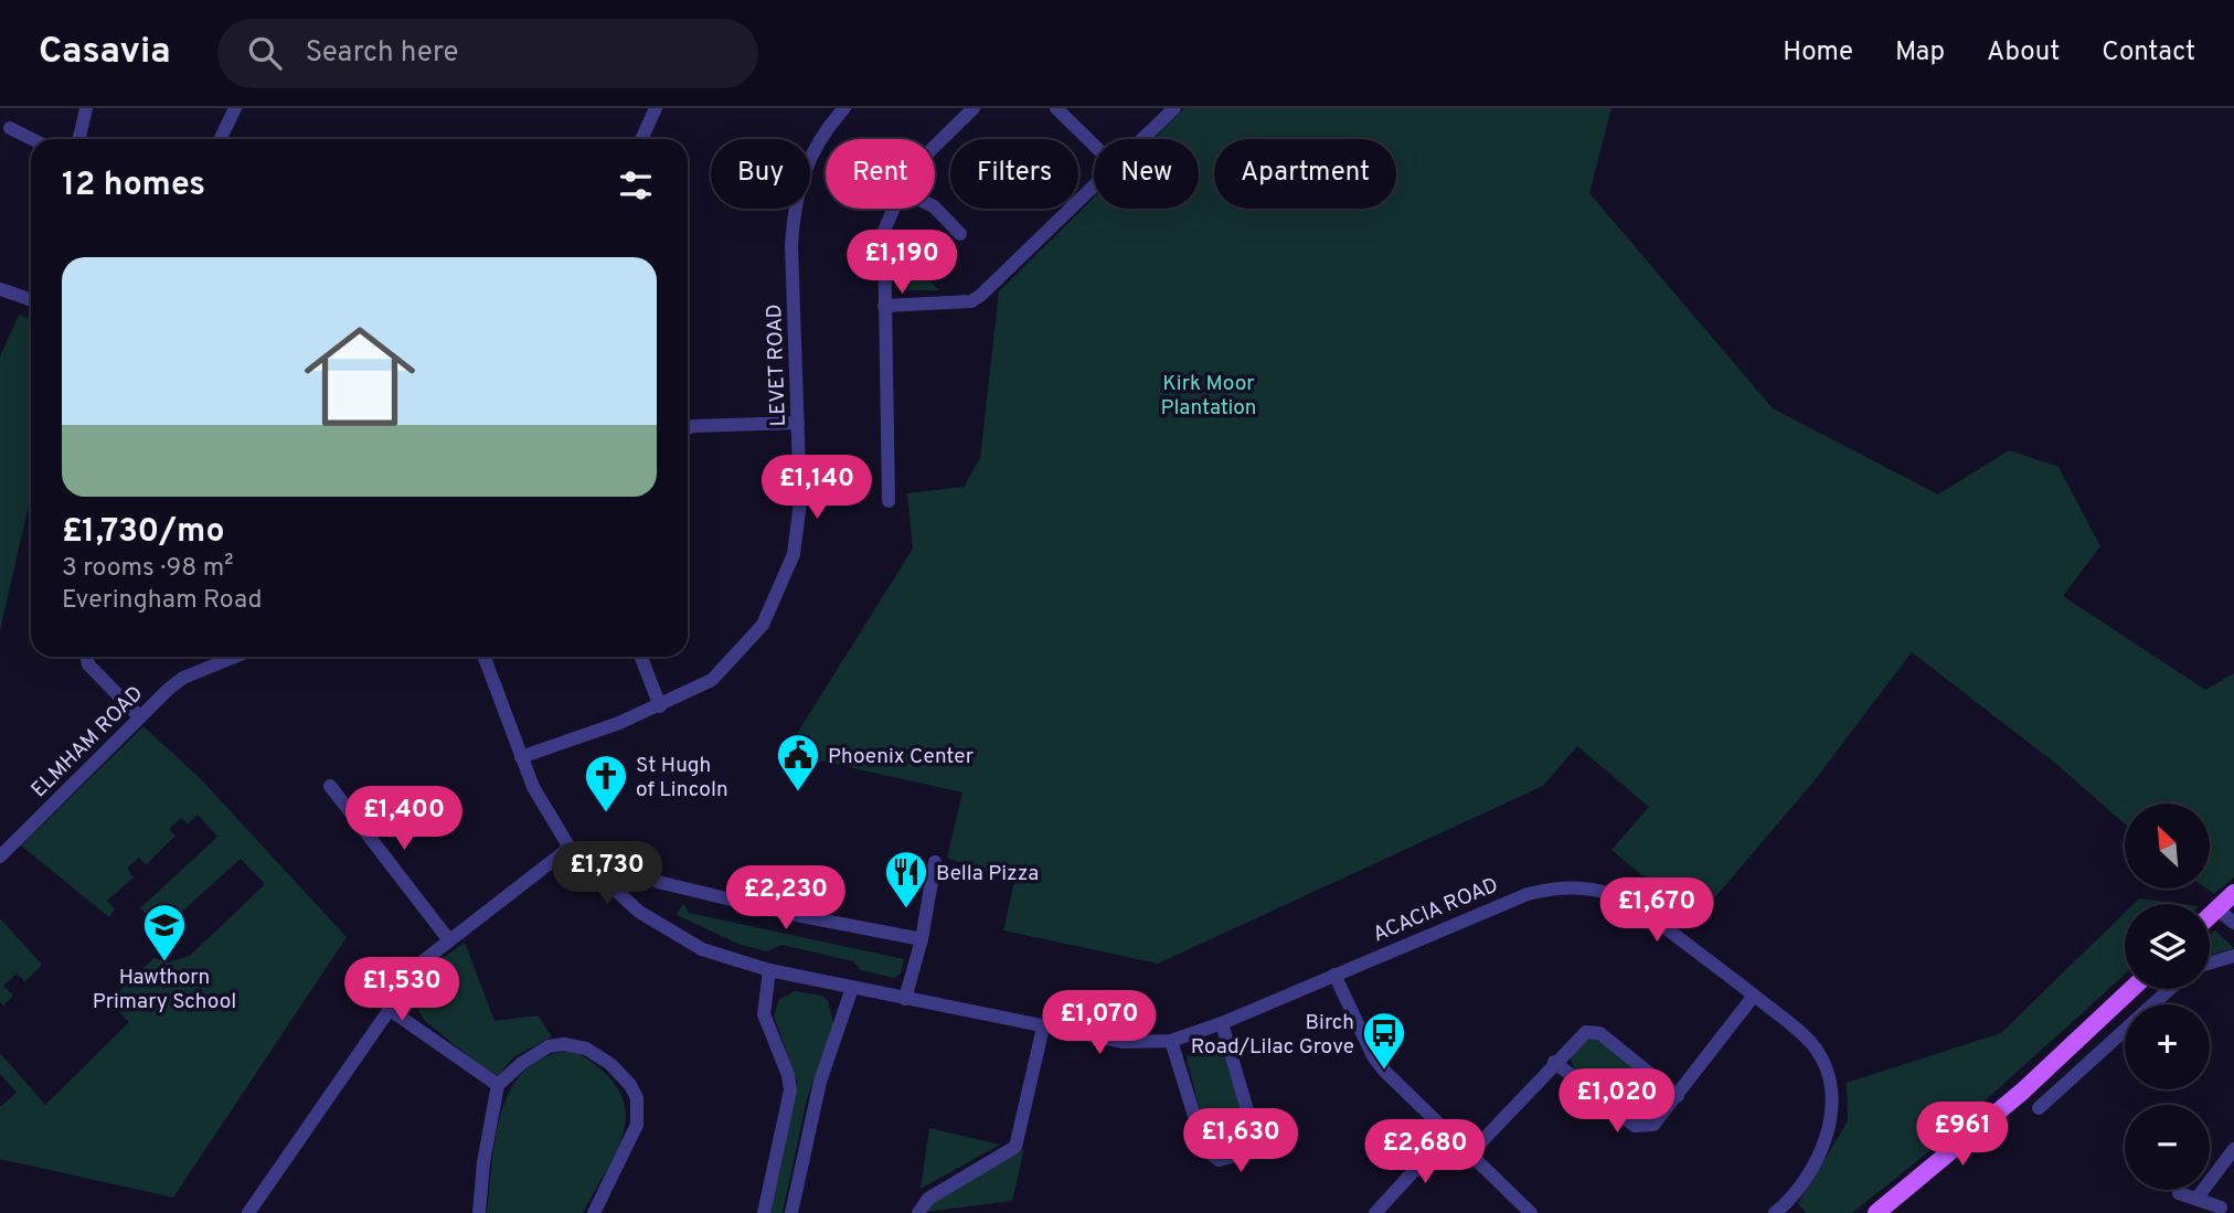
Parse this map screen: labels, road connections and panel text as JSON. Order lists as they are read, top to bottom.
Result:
{
  "streets": {
    "street": ["LEVET ROAD", "ELMHAM ROAD", "ACACIA ROAD"]
  },
  "crossings": [
    ["LEVET ROAD", "ACACIA ROAD"]
  ],
  "parks": ["Kirk Moor Plantation"],
  "places": {
    "public building": ["Phoenix Center"],
    "church": ["St Hugh of Lincoln"],
    "restaurant": ["Bella Pizza"],
    "school or university": ["Hawthorn Primary School"],
    "bus stop": ["Birch Road/Lilac Grove"]
  },
  "north": "top left",
  "page": {
    "header": "Casavia",
    "search": "Search here",
    "nav": [
      "Home",
      "Map",
      "About",
      "Contact"
    ],
    "chip": [
      "Buy",
      "Rent",
      "Filters",
      "New",
      "Apartment"
    ],
    "heading": "12 homes",
    "price": [
      "£1,190",
      "£1,140",
      "£1,400",
      "£1,730",
      "£2,230",
      "£1,670",
      "£1,530",
      "£1,070",
      "£1,020",
      "£961",
      "£1,630",
      "£2,680"
    ],
    "list": [
      {
        "name": "£1,730/mo",
        "note": "3 rooms · 98 m² · Everingham Road"
      }
    ],
    "map_buttons": ["+", "−"]
  }
}
